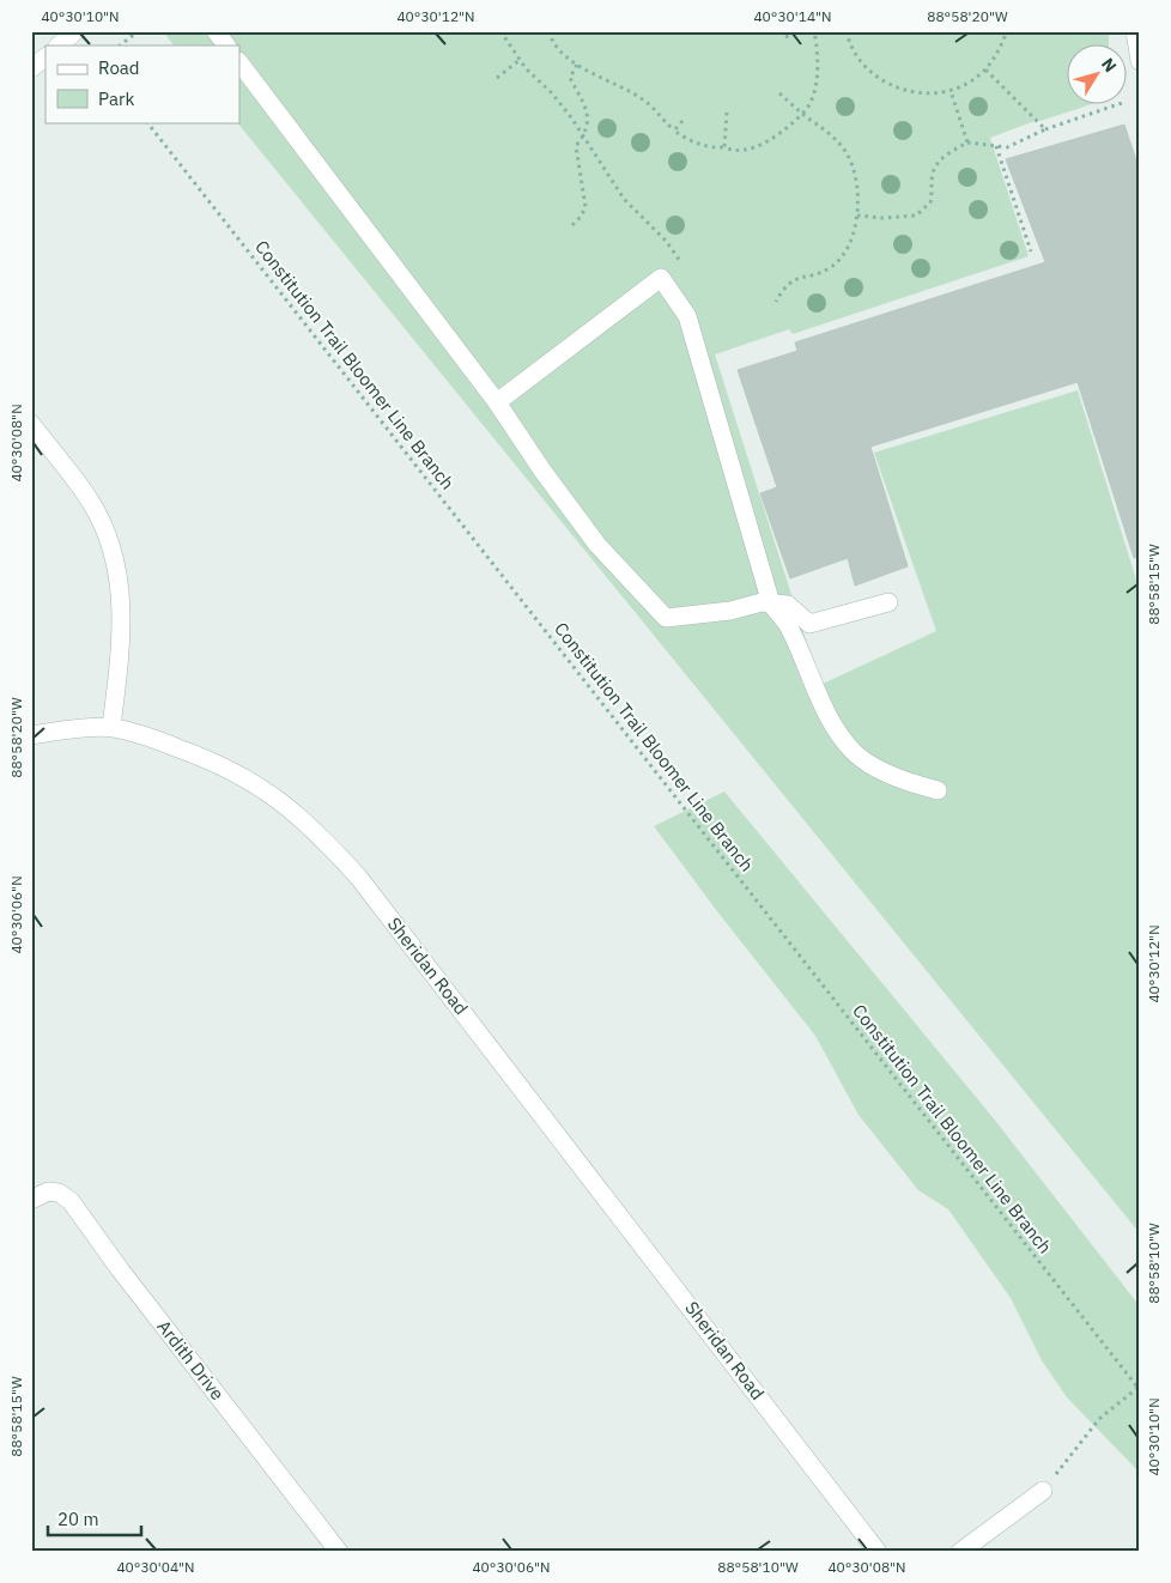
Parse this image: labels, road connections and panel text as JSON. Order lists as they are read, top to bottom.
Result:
{
  "streets": {
    "street": ["Sheridan Road", "Ardith Drive"],
    "path": ["Constitution Trail Bloomer Line Branch"]
  },
  "legend": ["Road", "Park"],
  "scale_bar": "20 m",
  "north": "top right",
  "coordinates": [
    "40°30'10\"N",
    "40°30'12\"N",
    "40°30'14\"N",
    "88°58'20\"W",
    "40°30'08\"N",
    "88°58'15\"W",
    "40°30'06\"N",
    "88°58'10\"W",
    "40°30'04\"N"
  ]
}
